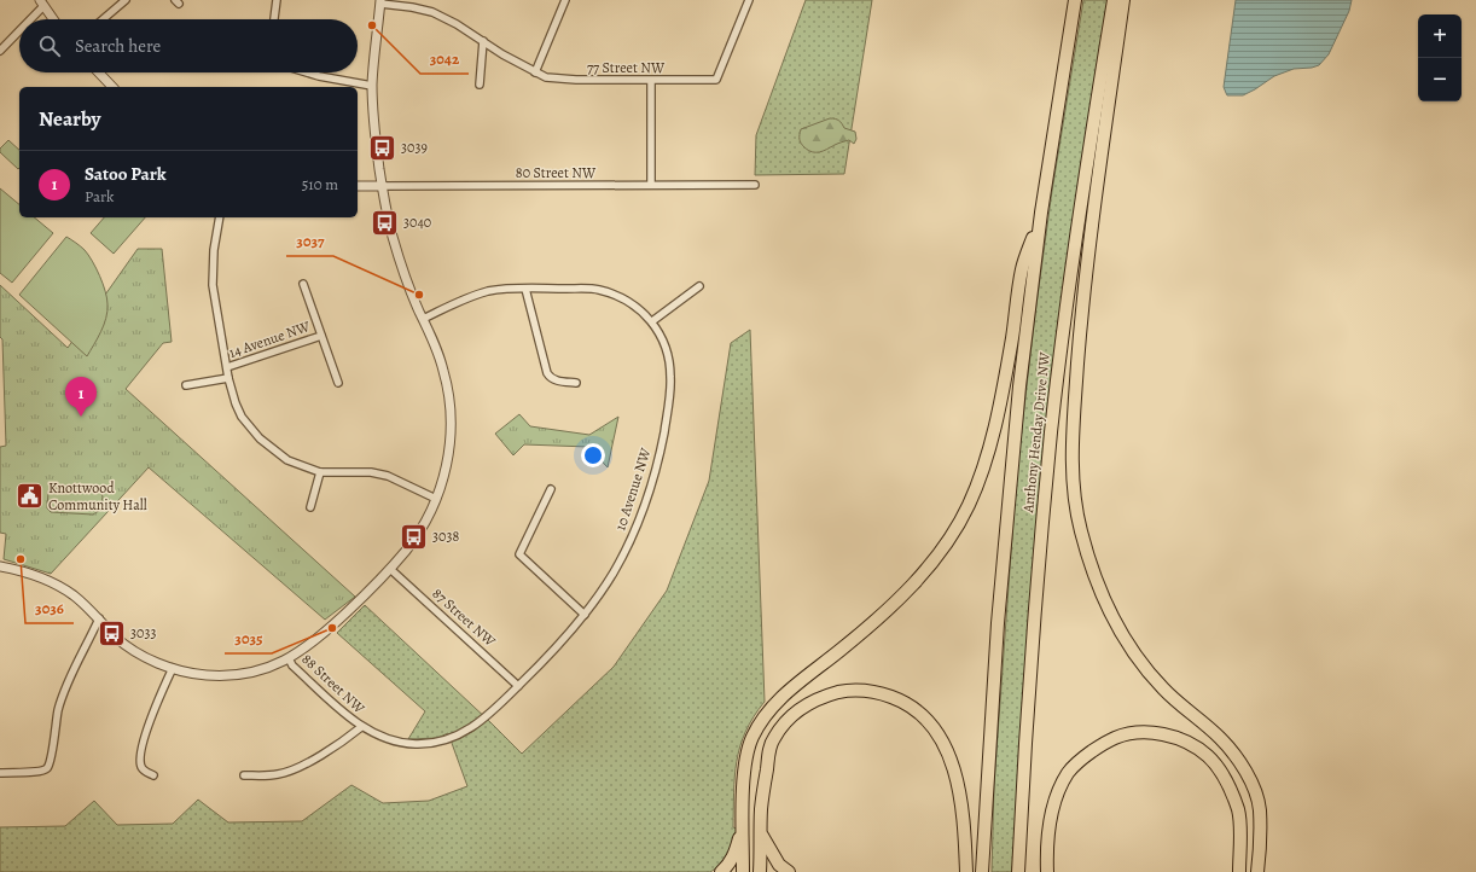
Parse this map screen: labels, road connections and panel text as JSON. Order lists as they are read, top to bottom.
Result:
{
  "streets": {
    "highway": ["Anthony Henday Drive NW"],
    "street": [
      "77 Street NW",
      "80 Street NW",
      "14 Avenue NW",
      "10 Avenue NW",
      "87 Street NW",
      "88 Street NW"
    ]
  },
  "crossings": [
    ["10 Avenue NW", "87 Street NW"],
    ["10 Avenue NW", "88 Street NW"]
  ],
  "places": {
    "other": [
      "3042",
      "3037",
      "3036",
      "3035"
    ],
    "bus stop": [
      "3039",
      "3040",
      "3038",
      "3033"
    ],
    "public building": ["Knottwood Community Hall"]
  },
  "page": {
    "map_buttons": ["+", "−"],
    "search": "Search here",
    "heading": "Nearby",
    "list": [
      {
        "mark": "1",
        "name": "Satoo Park",
        "note": "Park",
        "value": "510 m"
      }
    ],
    "pins": "1"
  }
}
